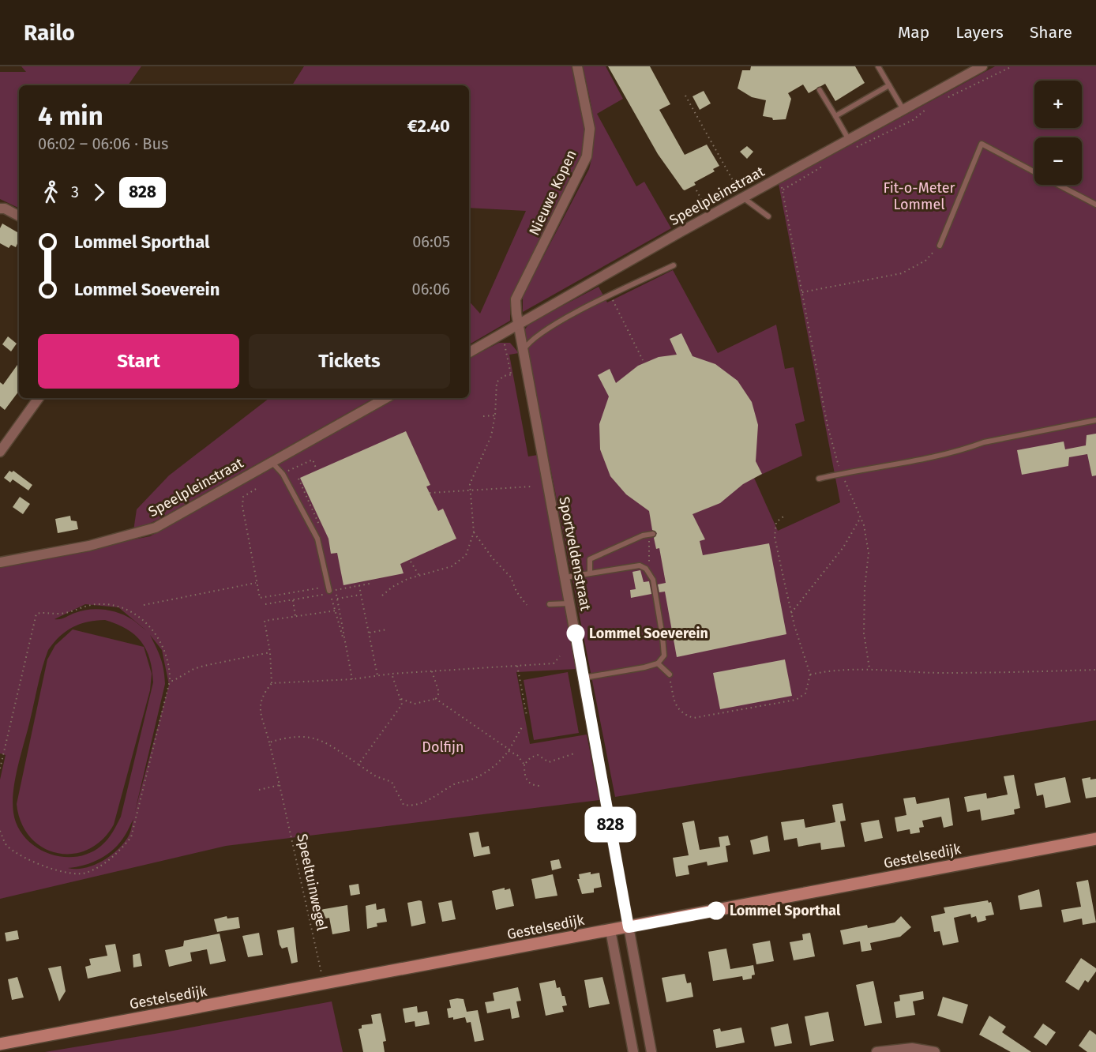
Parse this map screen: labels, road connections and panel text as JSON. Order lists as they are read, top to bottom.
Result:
{
  "streets": {
    "main road": ["Gestelsedijk"],
    "street": ["Nieuwe Kopen", "Speelpleinstraat", "Sportveldenstraat"],
    "path": ["Speeltuinwegel"]
  },
  "crossings": [
    ["Nieuwe Kopen", "Speelpleinstraat"],
    ["Nieuwe Kopen", "Sportveldenstraat"],
    ["Speelpleinstraat", "Sportveldenstraat"],
    ["Sportveldenstraat", "Gestelsedijk"],
    ["Gestelsedijk", "Speeltuinwegel"]
  ],
  "parks": ["Fit-o-Meter Lommel", "Dolfijn"],
  "places": ["Lommel Soeverein", "Lommel Sporthal"],
  "lines": ["bus line 828"],
  "page": {
    "header": "Railo",
    "nav": ["Map", "Layers", "Share"],
    "on_map": "828",
    "map_buttons": ["+", "−"],
    "heading": ["4 min", "06:02 – 06:06 · Bus", "€2.40"],
    "legs": ["3", "828"],
    "list": [
      {
        "name": "Lommel Sporthal",
        "value": "06:05"
      },
      {
        "name": "Lommel Soeverein",
        "value": "06:06"
      }
    ],
    "buttons": ["Start", "Tickets"]
  }
}
